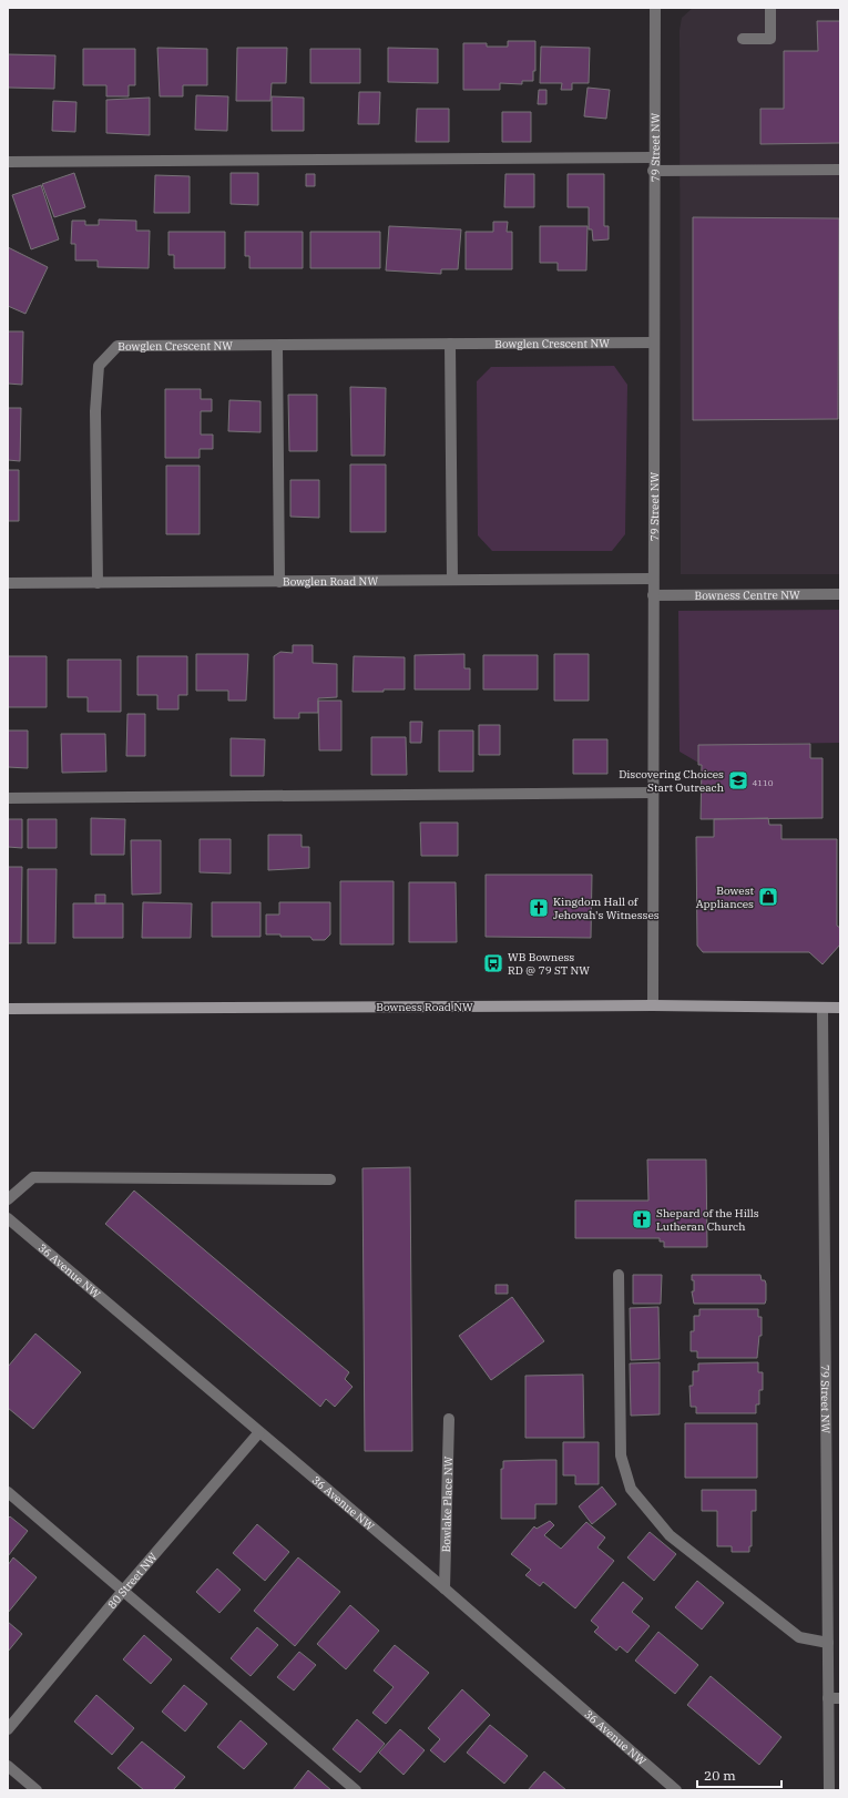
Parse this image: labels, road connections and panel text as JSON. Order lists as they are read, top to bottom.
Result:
{
  "streets": {
    "street": [
      "79 Street NW",
      "Bowglen Crescent NW",
      "Bowglen Road NW",
      "Bowness Centre NW",
      "Bowness Road NW",
      "36 Avenue NW",
      "Bowlake Place NW",
      "80 Street NW"
    ]
  },
  "crossings": [
    ["79 Street NW", "Bowglen Crescent NW"],
    ["79 Street NW", "Bowglen Road NW"],
    ["79 Street NW", "Bowness Centre NW"],
    ["79 Street NW", "Bowness Road NW"],
    ["Bowglen Crescent NW", "Bowglen Road NW"],
    ["36 Avenue NW", "Bowlake Place NW"],
    ["36 Avenue NW", "80 Street NW"]
  ],
  "places": {
    "school or university": ["Discovering Choices Start Outreach"],
    "shop": ["Bowest Appliances"],
    "church": ["Kingdom Hall of Jehovah's Witnesses", "Shepard of the Hills Lutheran Church"],
    "bus stop": ["WB Bowness RD @ 79 ST NW"]
  },
  "house_numbers": ["4110"],
  "scale_bar": "20 m"
}
